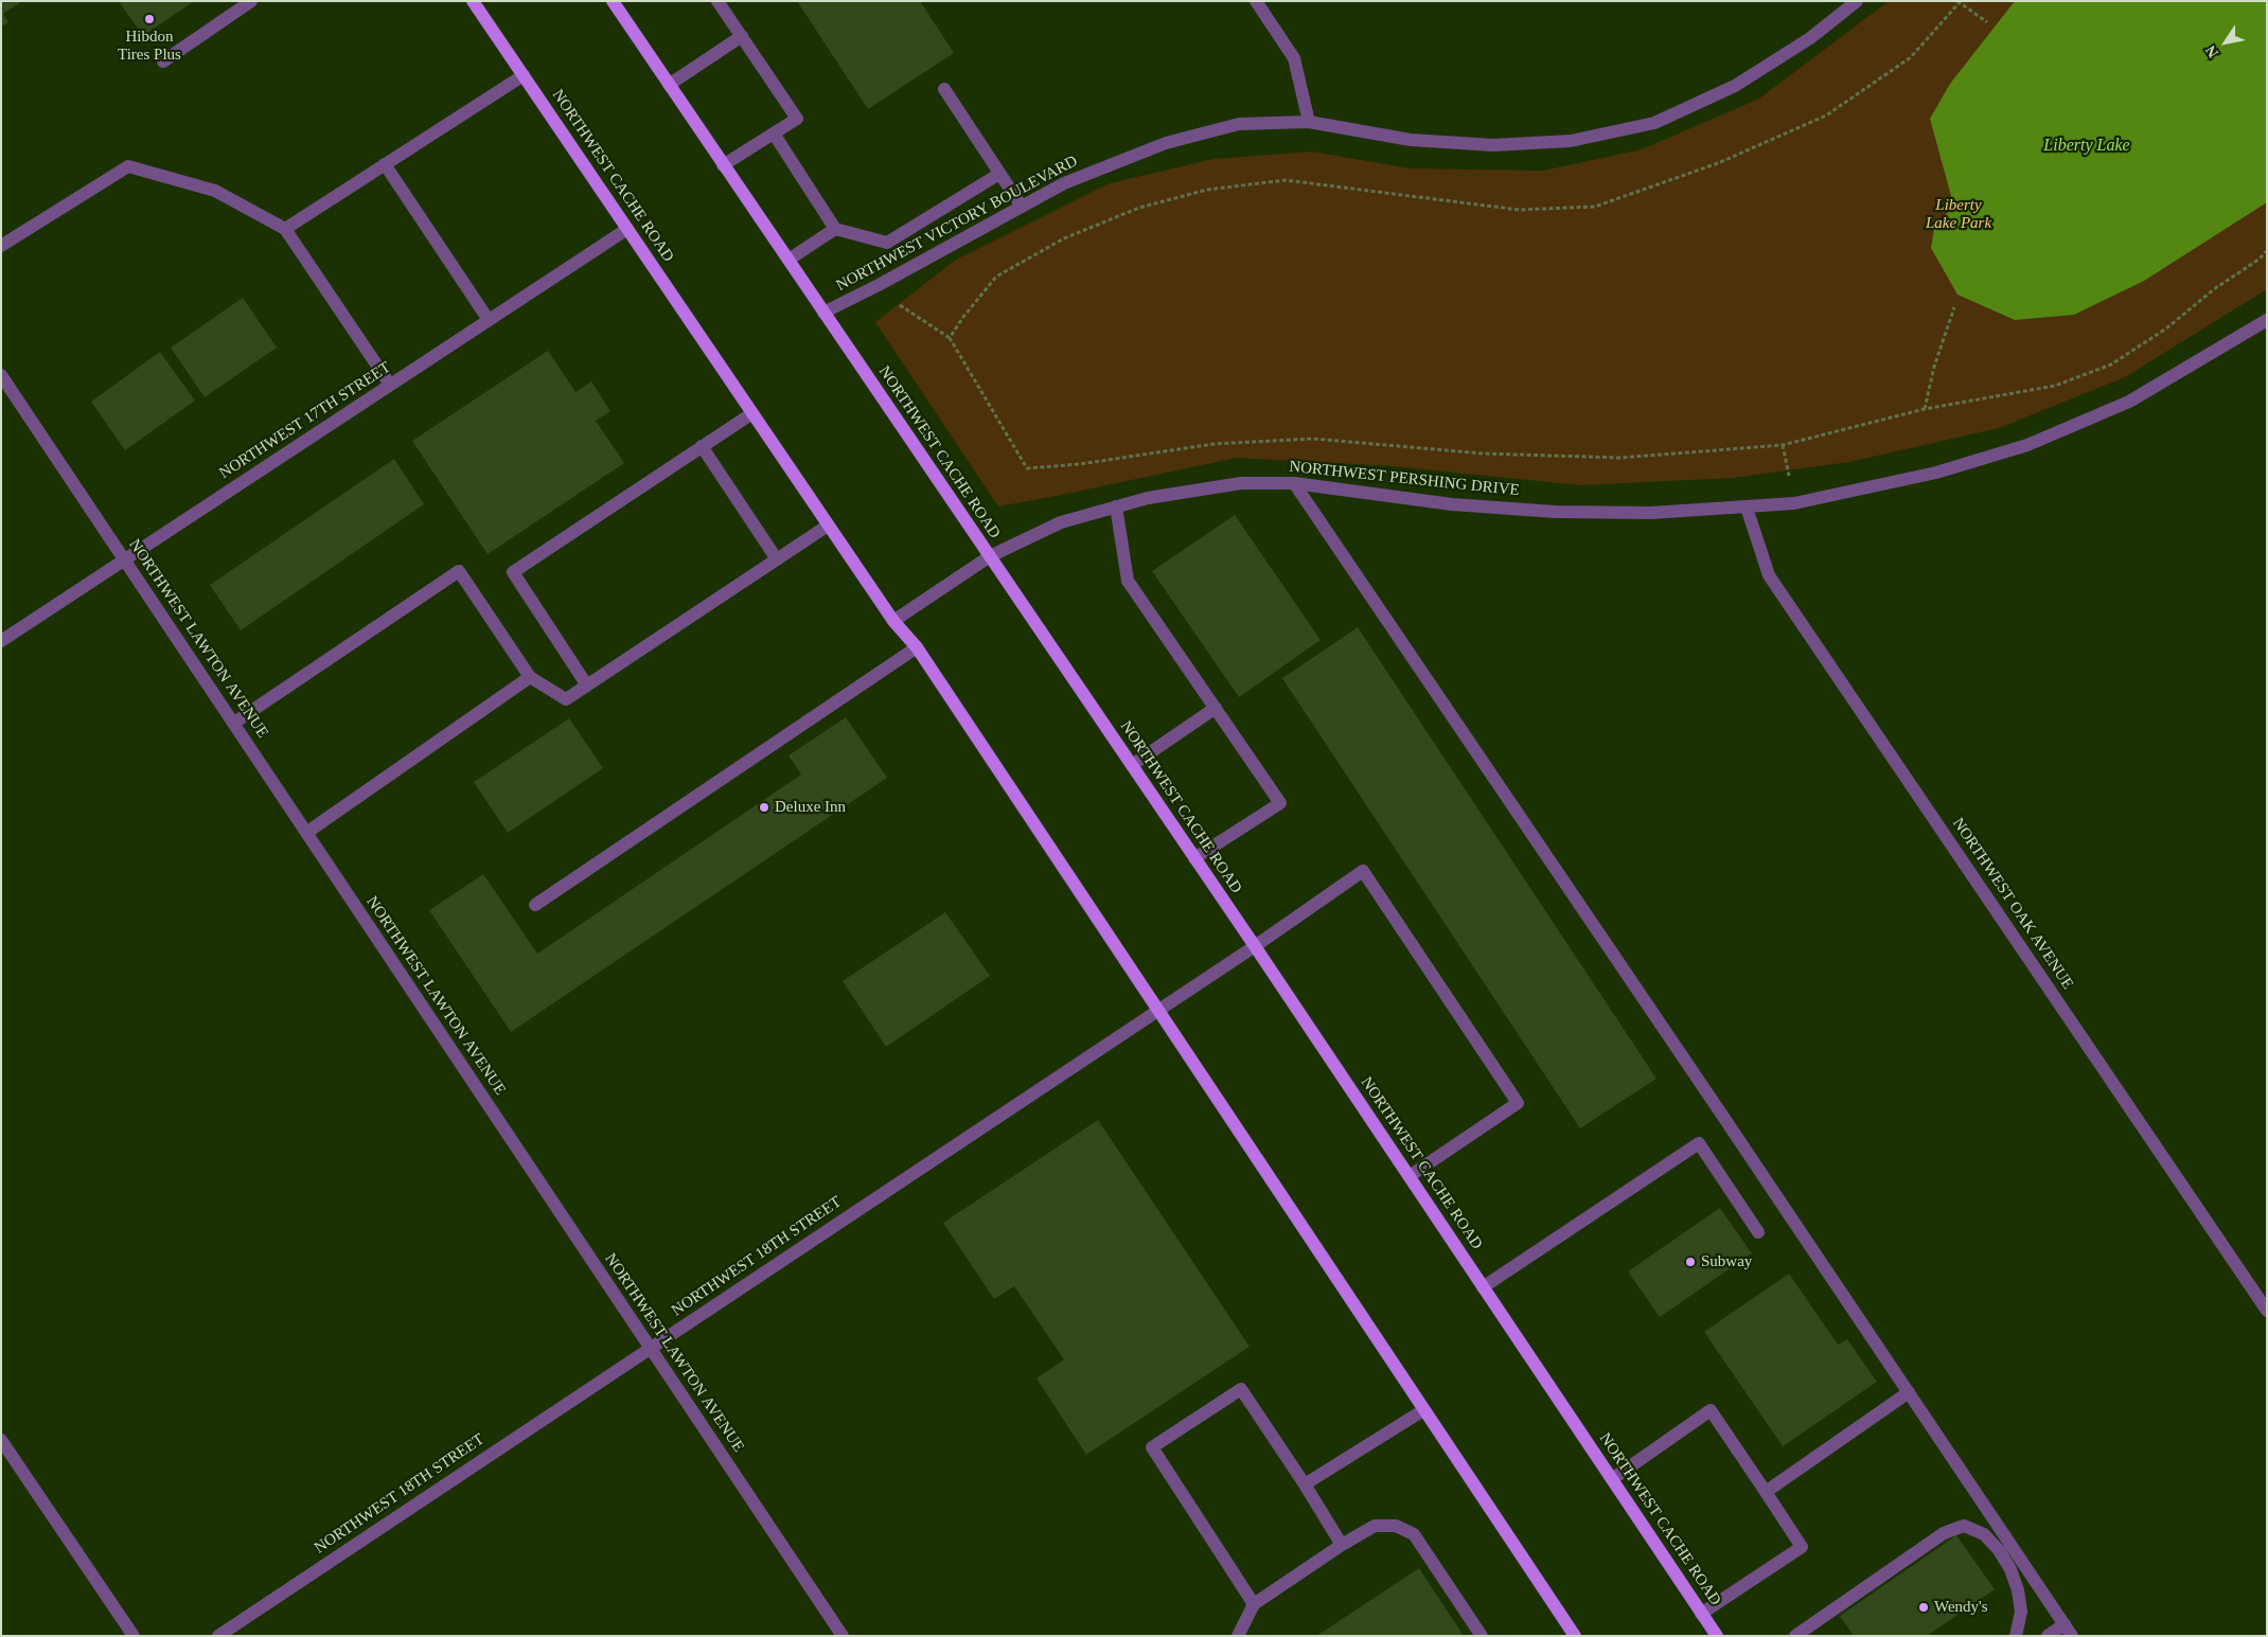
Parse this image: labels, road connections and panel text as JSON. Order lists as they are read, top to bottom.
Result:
{
  "streets": {
    "main road": ["NORTHWEST CACHE ROAD"],
    "street": [
      "NORTHWEST VICTORY BOULEVARD",
      "NORTHWEST 17TH STREET",
      "NORTHWEST PERSHING DRIVE",
      "NORTHWEST LAWTON AVENUE",
      "NORTHWEST OAK AVENUE",
      "NORTHWEST 18TH STREET"
    ]
  },
  "crossings": [
    ["NORTHWEST CACHE ROAD", "NORTHWEST VICTORY BOULEVARD"],
    ["NORTHWEST CACHE ROAD", "NORTHWEST 17TH STREET"],
    ["NORTHWEST CACHE ROAD", "NORTHWEST PERSHING DRIVE"],
    ["NORTHWEST CACHE ROAD", "NORTHWEST 18TH STREET"],
    ["NORTHWEST 17TH STREET", "NORTHWEST LAWTON AVENUE"],
    ["NORTHWEST PERSHING DRIVE", "NORTHWEST OAK AVENUE"],
    ["NORTHWEST LAWTON AVENUE", "NORTHWEST 18TH STREET"]
  ],
  "water": ["Liberty Lake"],
  "parks": ["Liberty Lake Park"],
  "places": [
    "Hibdon Tires Plus",
    "Deluxe Inn",
    "Subway",
    "Wendy's"
  ],
  "north": "bottom left"
}
